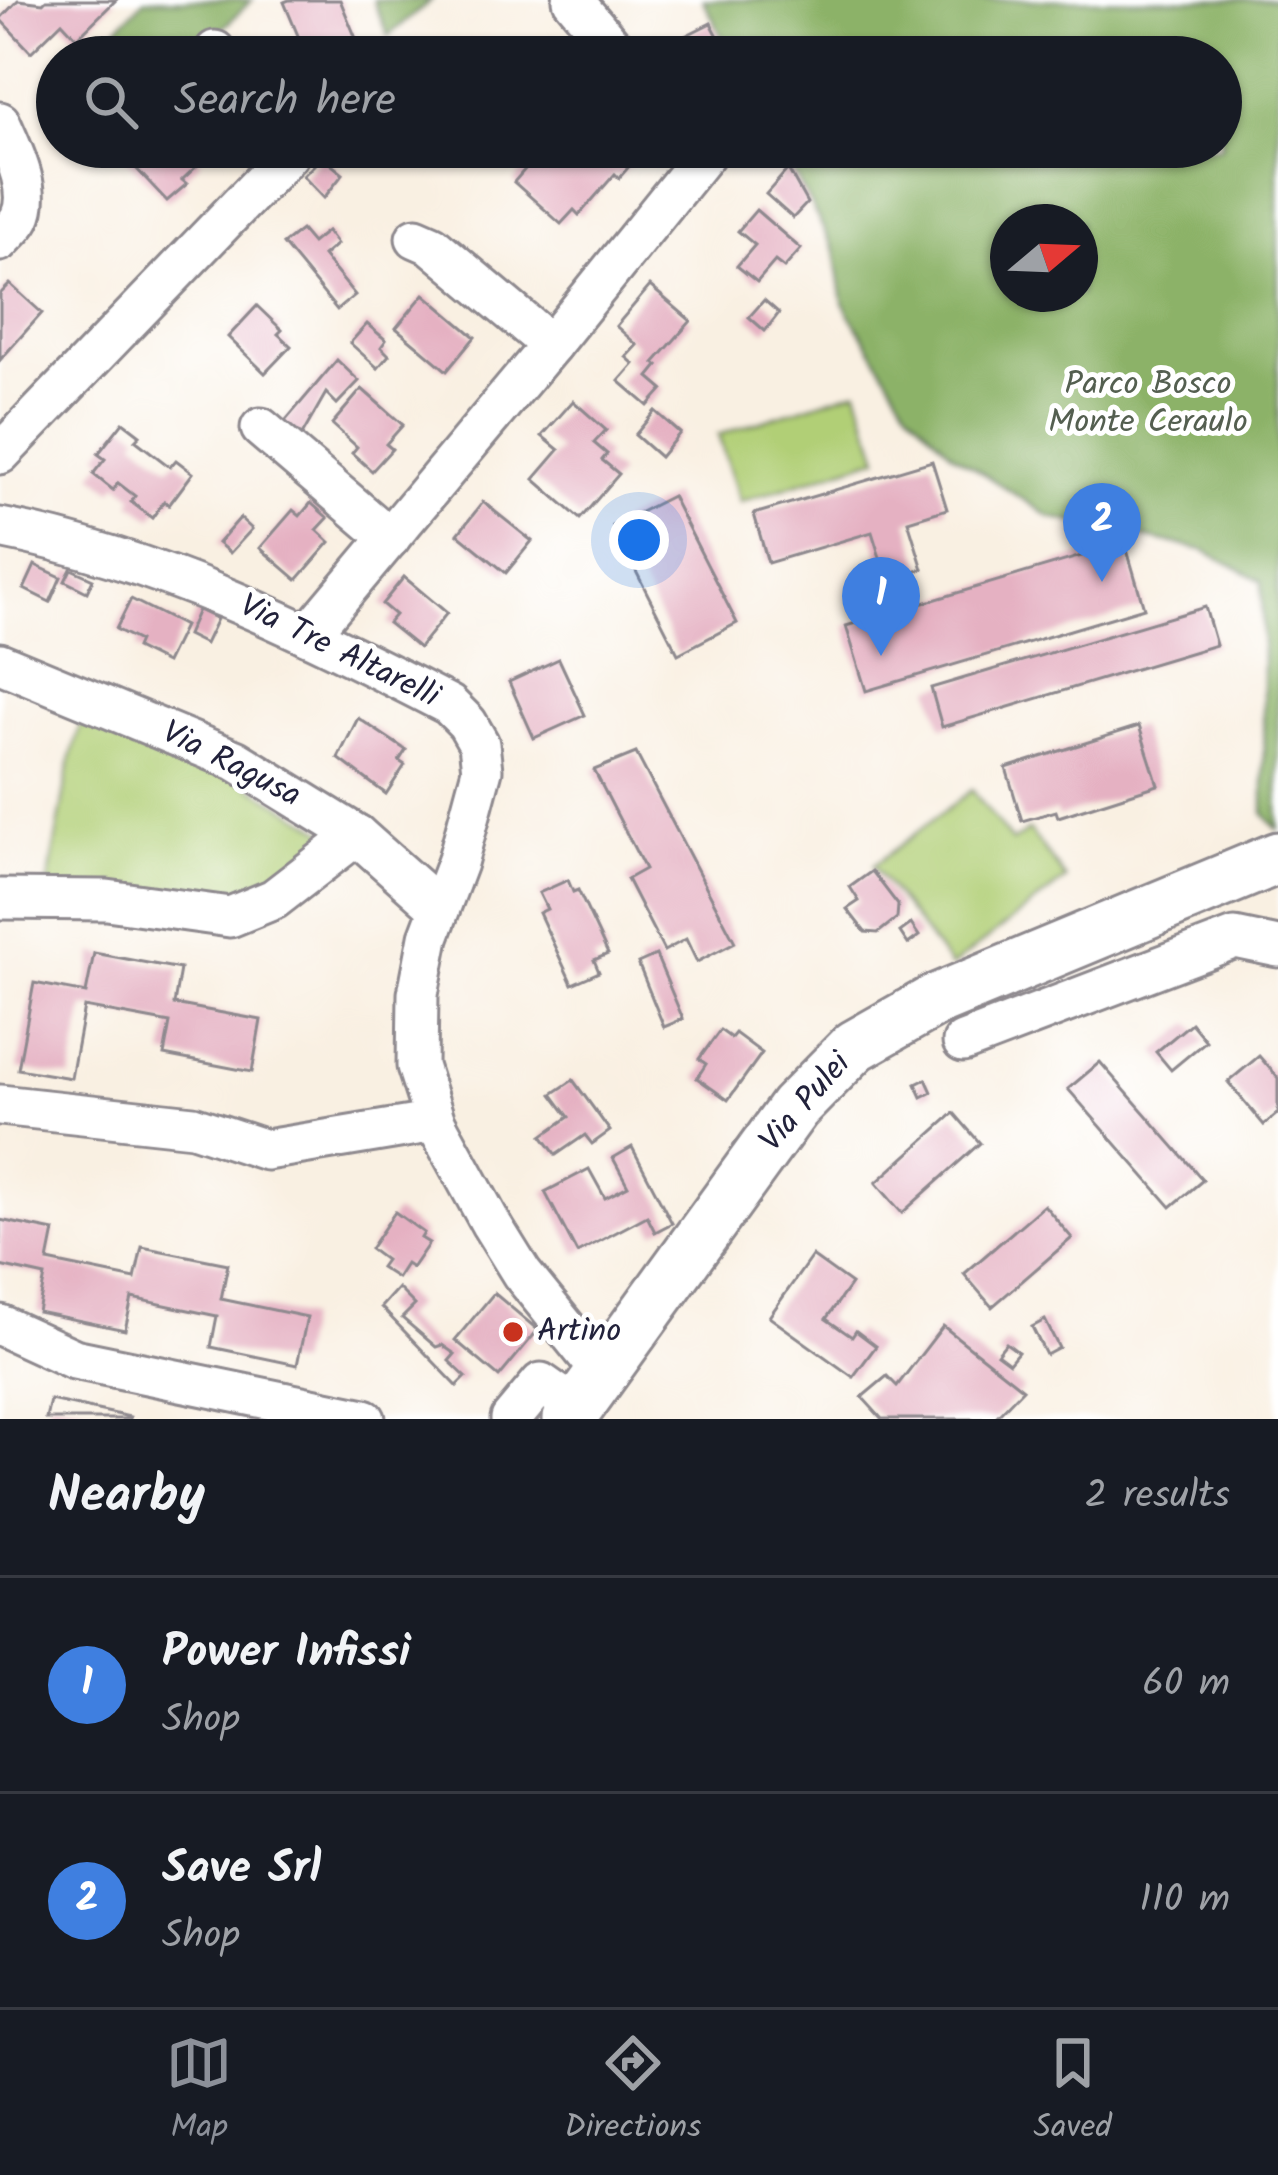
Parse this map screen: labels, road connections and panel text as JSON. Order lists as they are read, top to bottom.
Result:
{
  "streets": {
    "main road": ["Via Pulei"],
    "street": ["Via Tre Altarelli", "Via Ragusa"]
  },
  "crossings": [
    ["Via Tre Altarelli", "Via Ragusa"],
    ["Via Tre Altarelli", "Via Pulei"]
  ],
  "parks": ["Parco Bosco Monte Ceraulo"],
  "places": ["Artino"],
  "north": "right",
  "page": {
    "search": "Search here",
    "pins": ["2", "1"],
    "heading": ["Nearby", "2 results"],
    "list": [
      {
        "mark": "1",
        "name": "Power Infissi",
        "note": "Shop",
        "value": "60 m"
      },
      {
        "mark": "2",
        "name": "Save Srl",
        "note": "Shop",
        "value": "110 m"
      }
    ],
    "nav": ["Map", "Directions", "Saved"]
  }
}
